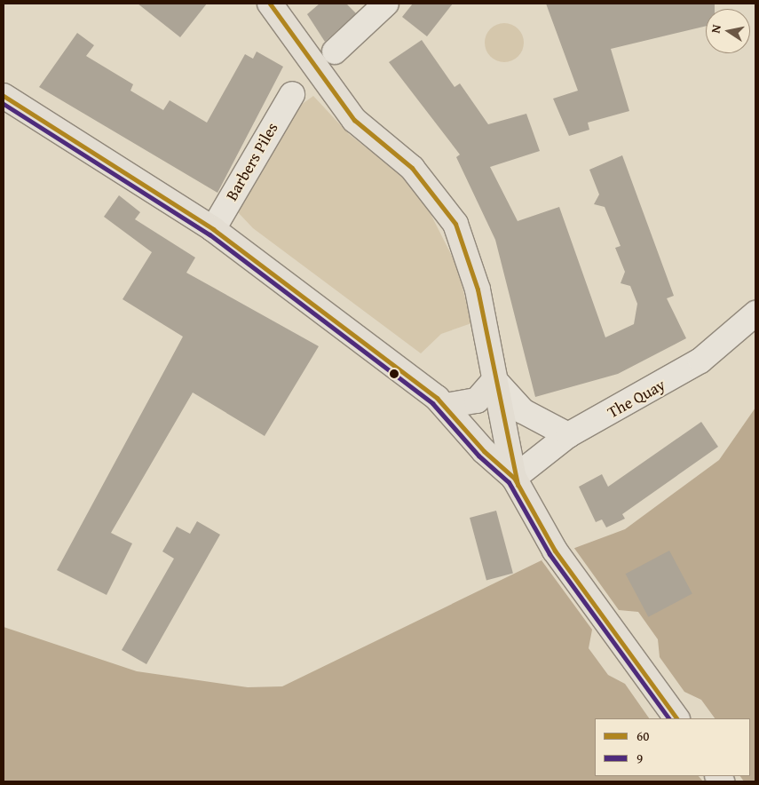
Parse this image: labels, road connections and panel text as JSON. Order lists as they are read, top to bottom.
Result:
{
  "streets": {
    "street": ["Barbers Piles", "The Quay"]
  },
  "lines": ["transit line 60", "transit line 9"],
  "legend": ["60", "9"],
  "north": "left"
}
